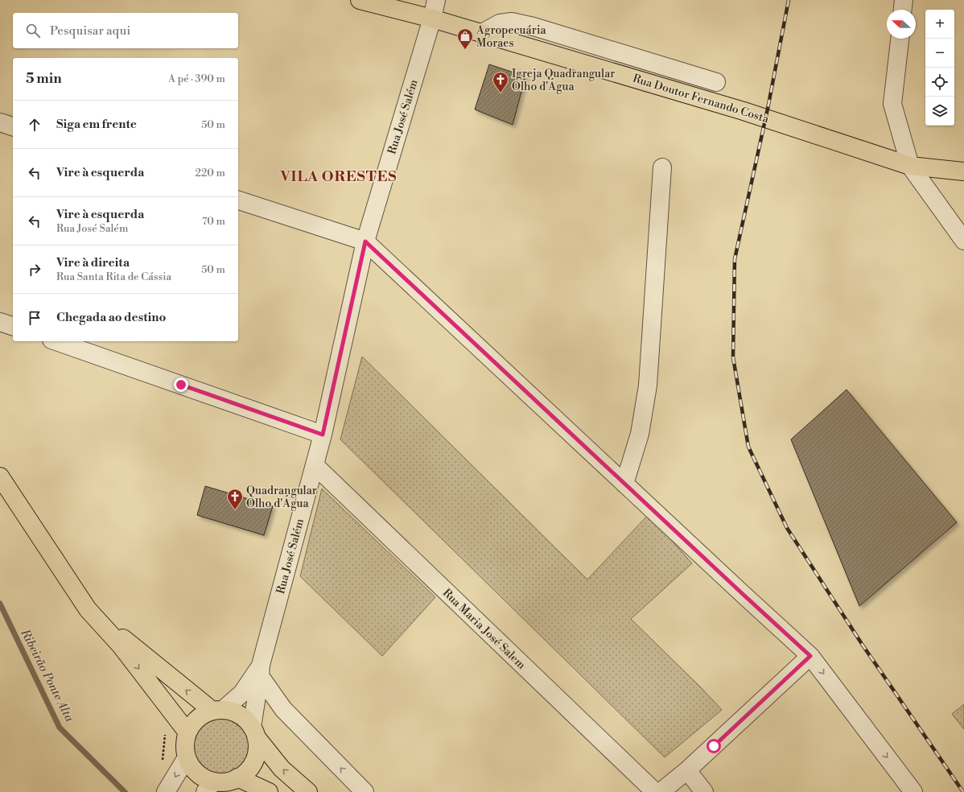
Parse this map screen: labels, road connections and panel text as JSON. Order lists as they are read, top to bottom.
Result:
{
  "streets": {
    "main road": ["Rua Doutor Fernando Costa"],
    "street": ["Rua José Salém", "Rua Maria José Salem"]
  },
  "crossings": [
    ["Rua Doutor Fernando Costa", "Rua José Salém"],
    ["Rua José Salém", "Rua Maria José Salem"]
  ],
  "districts": ["VILA ORESTES"],
  "water": ["Ribeirão Ponte Alta"],
  "places": {
    "shop": ["Agropecuária Moraes"],
    "church": ["Igreja Quadrangular Olho d'Água", "Quadrangular Olho d'Água"]
  },
  "north": "left",
  "page": {
    "map_buttons": ["+", "−"],
    "search": "Pesquisar aqui",
    "heading": ["5 min", "A pé · 390 m"],
    "list": [
      ["Siga em frente", "50 m"],
      ["Vire à esquerda", "220 m"],
      ["Vire à esquerda", "Rua José Salém", "70 m"],
      ["Vire à direita", "Rua Santa Rita de Cássia", "50 m"],
      "Chegada ao destino"
    ]
  }
}
